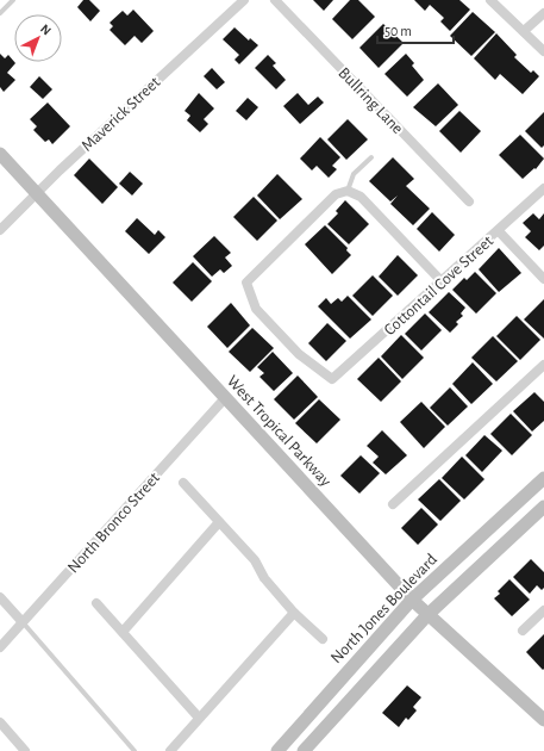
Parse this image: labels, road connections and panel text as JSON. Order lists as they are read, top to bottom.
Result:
{
  "streets": {
    "main road": ["West Tropical Parkway", "North Jones Boulevard"],
    "street": [
      "Bullring Lane",
      "Maverick Street",
      "Cottontail Cove Street",
      "North Bronco Street"
    ]
  },
  "crossings": [
    ["Maverick Street", "West Tropical Parkway"],
    ["West Tropical Parkway", "North Bronco Street"],
    ["West Tropical Parkway", "North Jones Boulevard"]
  ],
  "scale_bar": "50 m",
  "north": "top right"
}
